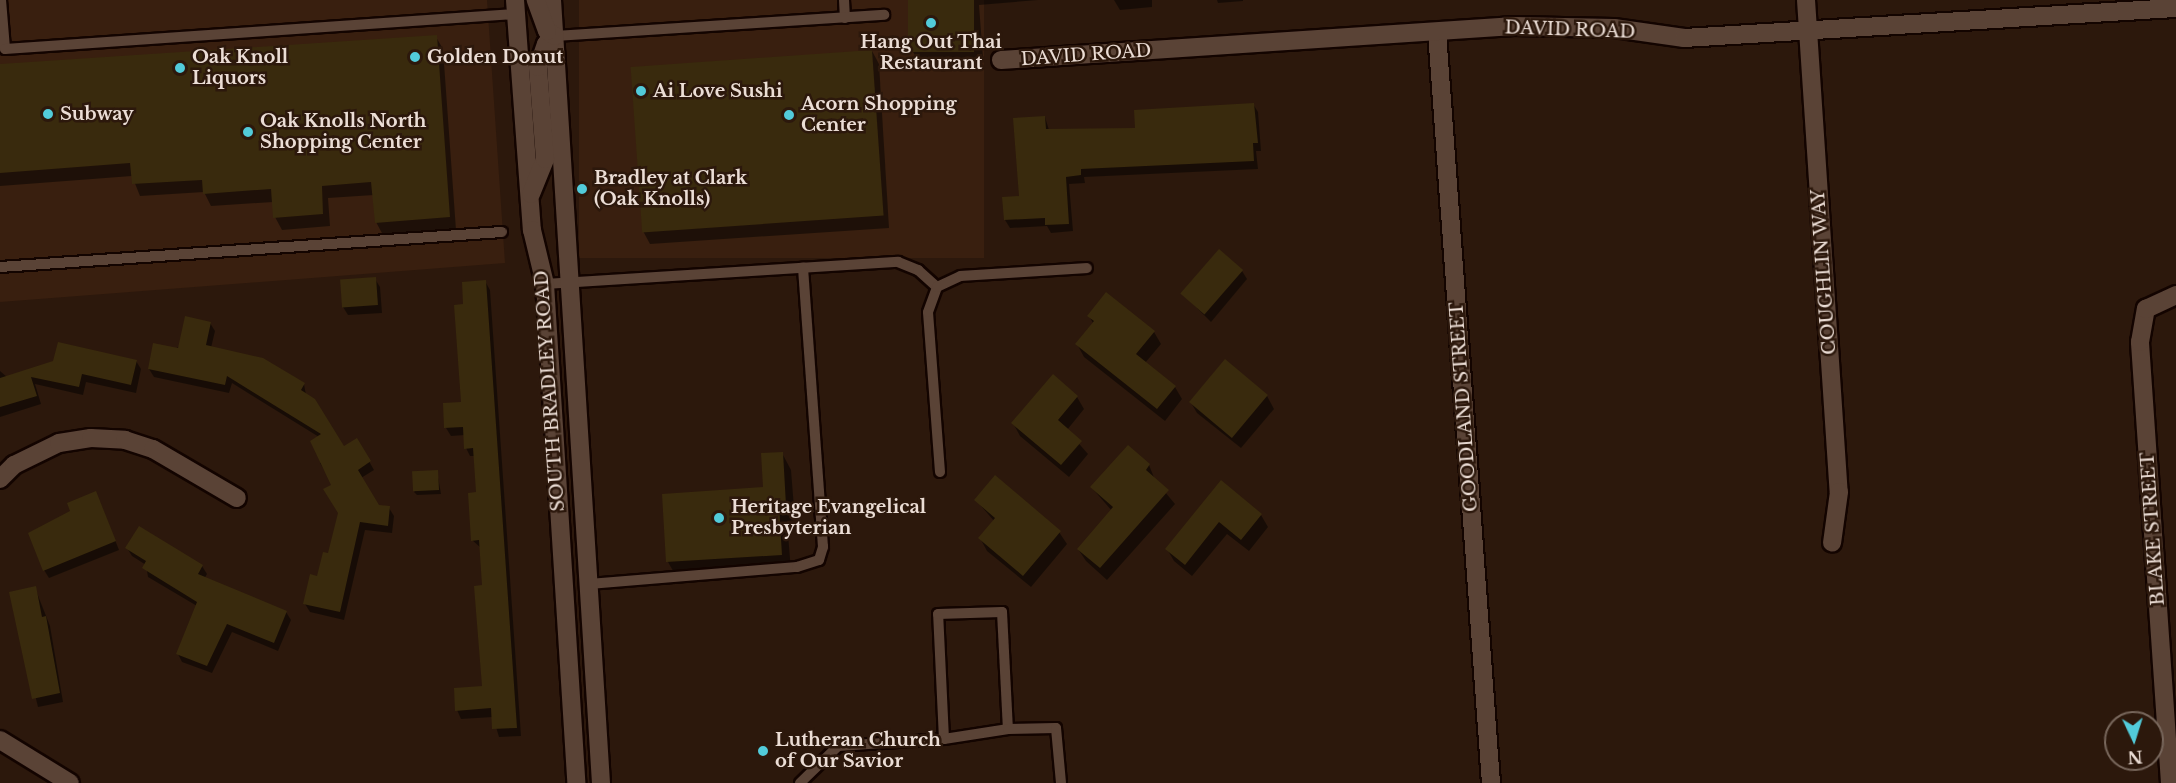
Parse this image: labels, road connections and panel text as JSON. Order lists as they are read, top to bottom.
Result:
{
  "streets": {
    "street": [
      "DAVID ROAD",
      "COUGHLIN WAY",
      "SOUTH BRADLEY ROAD",
      "GOODLAND STREET",
      "BLAKE STREET"
    ]
  },
  "crossings": [
    ["DAVID ROAD", "COUGHLIN WAY"],
    ["DAVID ROAD", "GOODLAND STREET"]
  ],
  "places": [
    "Hang Out Thai Restaurant",
    "Golden Donut",
    "Oak Knoll Liquors",
    "Ai Love Sushi",
    "Subway",
    "Acorn Shopping Center",
    "Oak Knolls North Shopping Center",
    "Bradley at Clark (Oak Knolls)",
    "Heritage Evangelical Presbyterian",
    "Lutheran Church of Our Savior"
  ],
  "north": "bottom"
}
